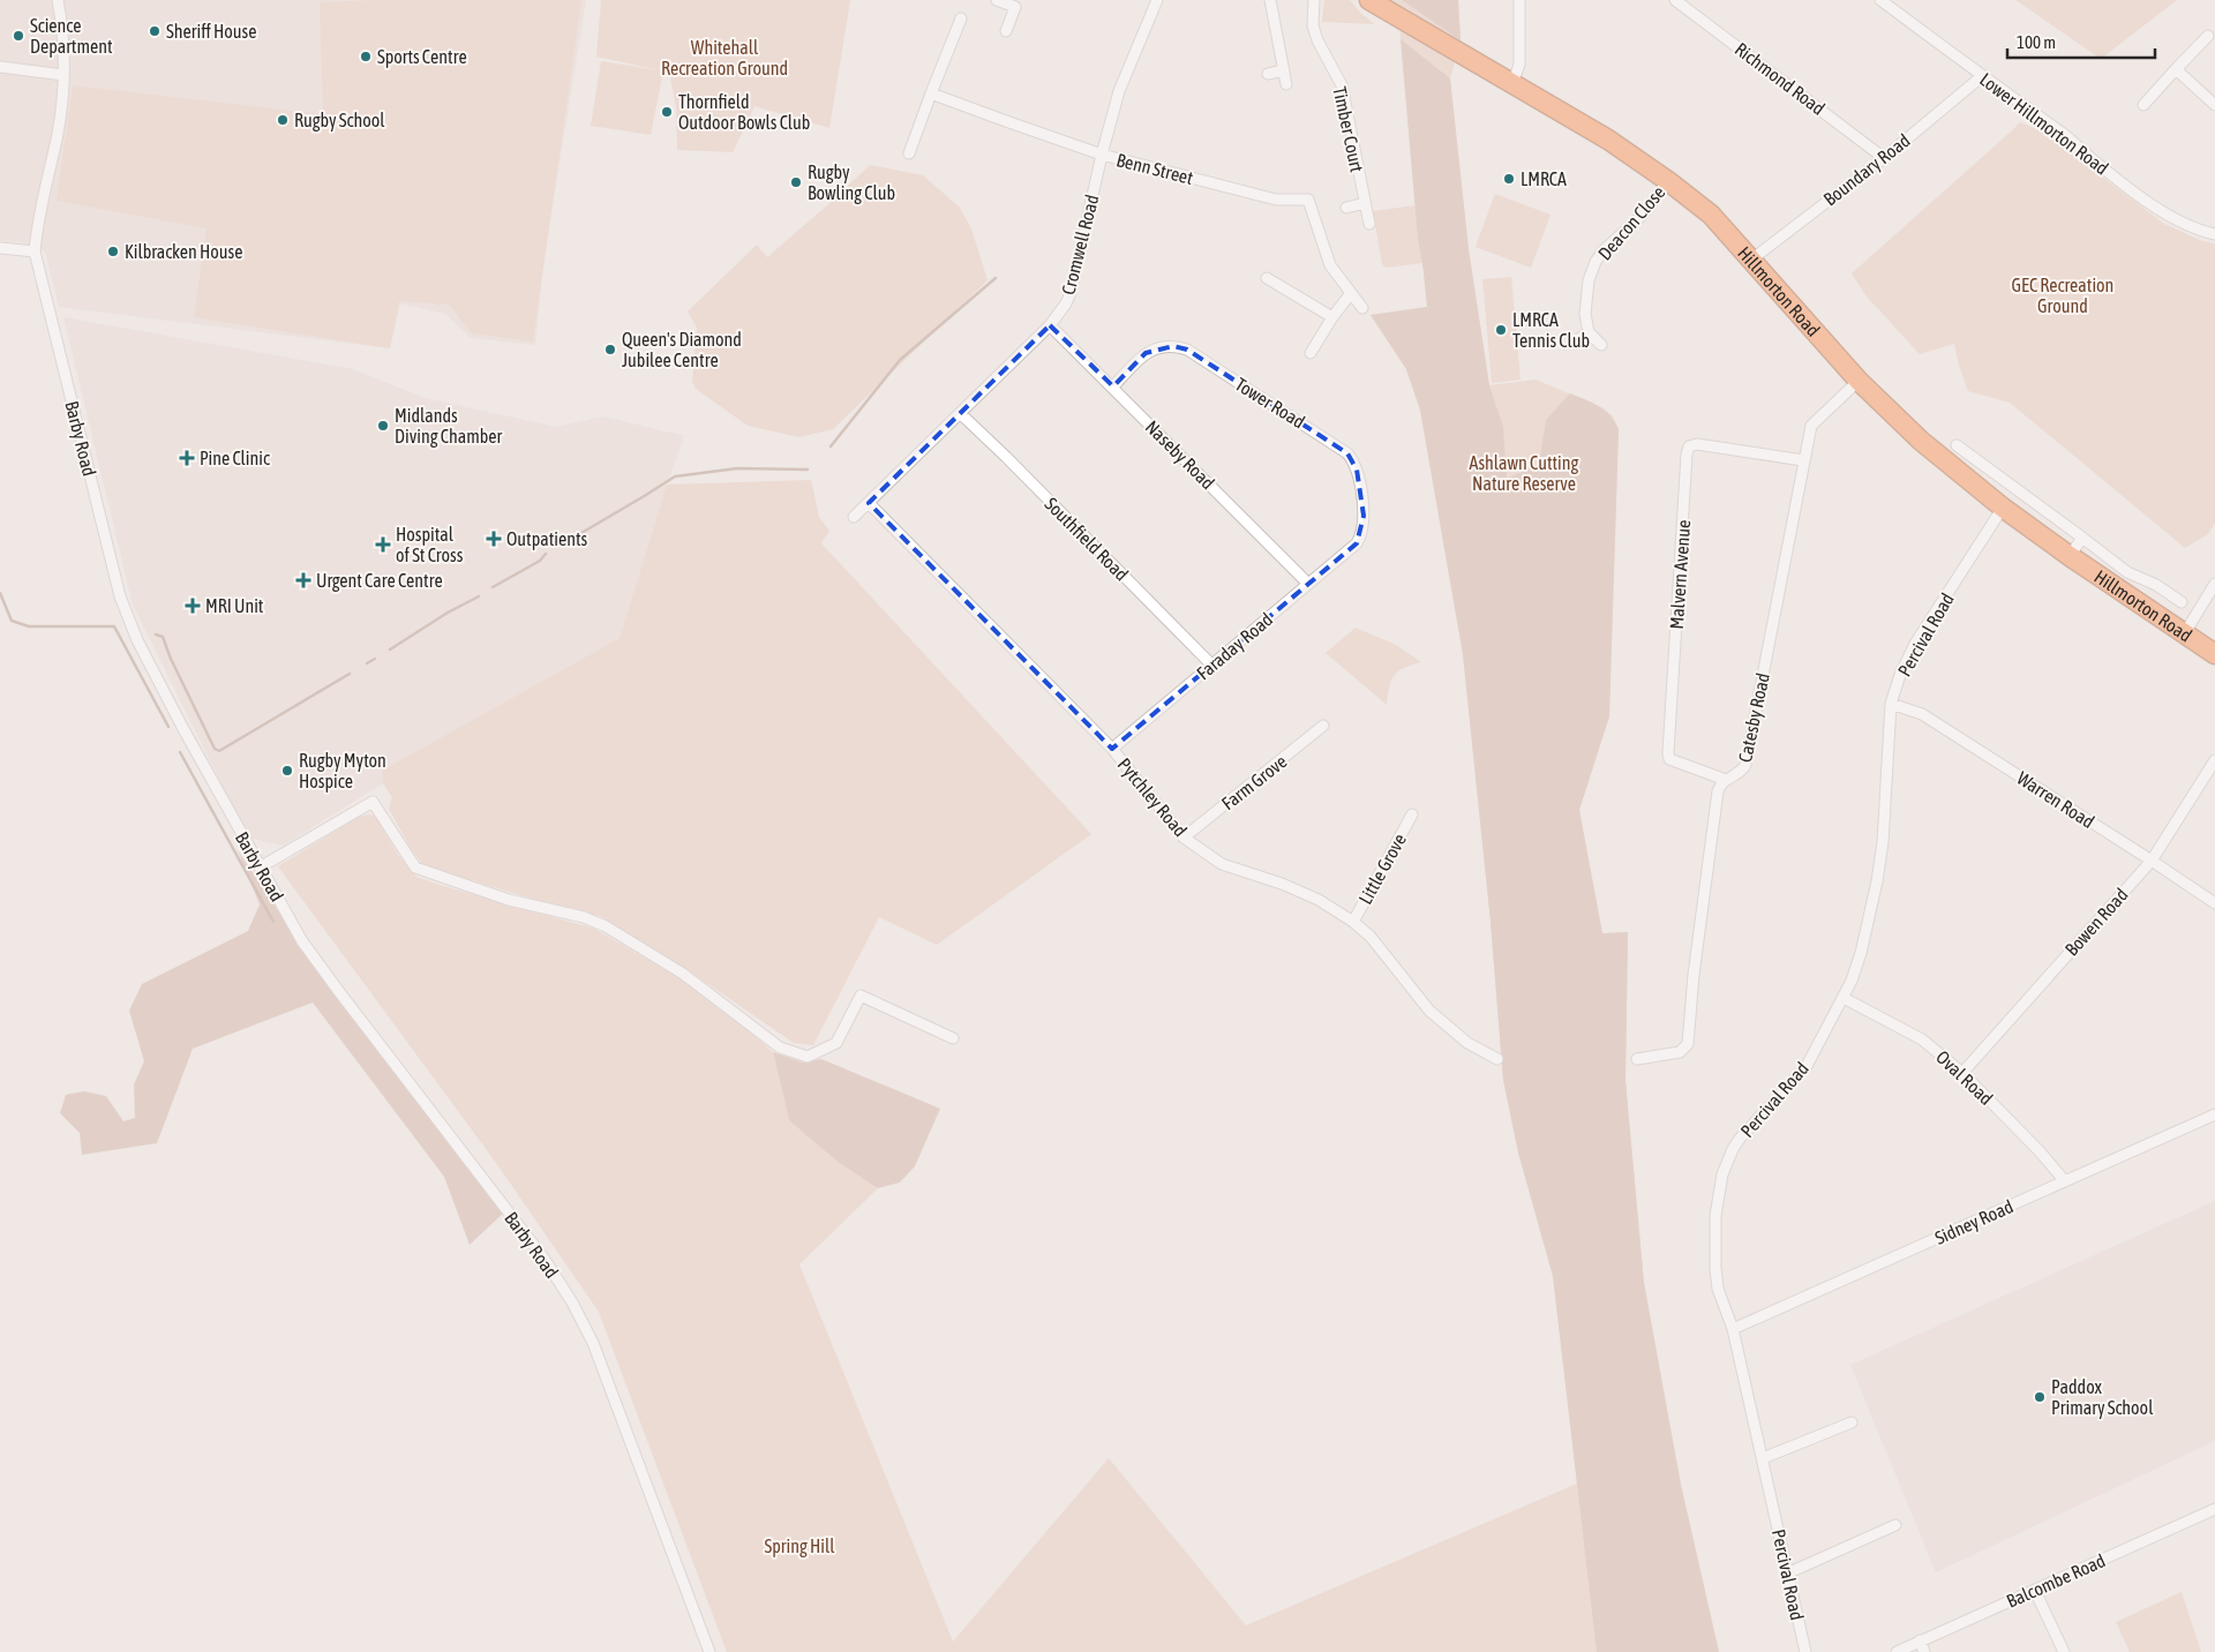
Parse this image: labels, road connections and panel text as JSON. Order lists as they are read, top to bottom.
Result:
{
  "streets": {
    "highway": ["Hillmorton Road"],
    "street": [
      "Richmond Road",
      "Lower Hillmorton Road",
      "Timber Court",
      "Benn Street",
      "Boundary Road",
      "Deacon Close",
      "Cromwell Road",
      "Tower Road",
      "Barby Road",
      "Naseby Road",
      "Southfield Road",
      "Malvern Avenue",
      "Percival Road",
      "Faraday Road",
      "Catesby Road",
      "Farm Grove",
      "Pytchley Road",
      "Warren Road",
      "Little Grove",
      "Bowen Road",
      "Oval Road",
      "Sidney Road",
      "Balcombe Road"
    ]
  },
  "crossings": [
    ["Richmond Road", "Boundary Road"],
    ["Lower Hillmorton Road", "Boundary Road"],
    ["Benn Street", "Cromwell Road"],
    ["Boundary Road", "Hillmorton Road"],
    ["Deacon Close", "Hillmorton Road"],
    ["Cromwell Road", "Naseby Road"],
    ["Cromwell Road", "Southfield Road"],
    ["Cromwell Road", "Pytchley Road"],
    ["Hillmorton Road", "Percival Road"],
    ["Hillmorton Road", "Catesby Road"],
    ["Tower Road", "Naseby Road"],
    ["Tower Road", "Faraday Road"],
    ["Naseby Road", "Faraday Road"],
    ["Southfield Road", "Faraday Road"],
    ["Malvern Avenue", "Catesby Road"],
    ["Percival Road", "Warren Road"],
    ["Percival Road", "Oval Road"],
    ["Percival Road", "Sidney Road"],
    ["Faraday Road", "Pytchley Road"],
    ["Farm Grove", "Pytchley Road"],
    ["Pytchley Road", "Little Grove"],
    ["Warren Road", "Bowen Road"],
    ["Bowen Road", "Oval Road"],
    ["Oval Road", "Sidney Road"]
  ],
  "parks": [
    "Whitehall Recreation Ground",
    "GEC Recreation Ground",
    "Ashlawn Cutting Nature Reserve",
    "Spring Hill"
  ],
  "places": {
    "other": [
      "Sheriff House",
      "Science Department",
      "Sports Centre",
      "Thornfield Outdoor Bowls Club",
      "Rugby School",
      "LMRCA",
      "Rugby Bowling Club",
      "Kilbracken House",
      "LMRCA Tennis Club",
      "Queen's Diamond Jubilee Centre",
      "Midlands Diving Chamber",
      "Rugby Myton Hospice",
      "Paddox Primary School"
    ],
    "health": [
      "Pine Clinic",
      "Outpatients",
      "Hospital of St Cross",
      "Urgent Care Centre",
      "MRI Unit"
    ]
  },
  "scale_bar": "100 m"
}
